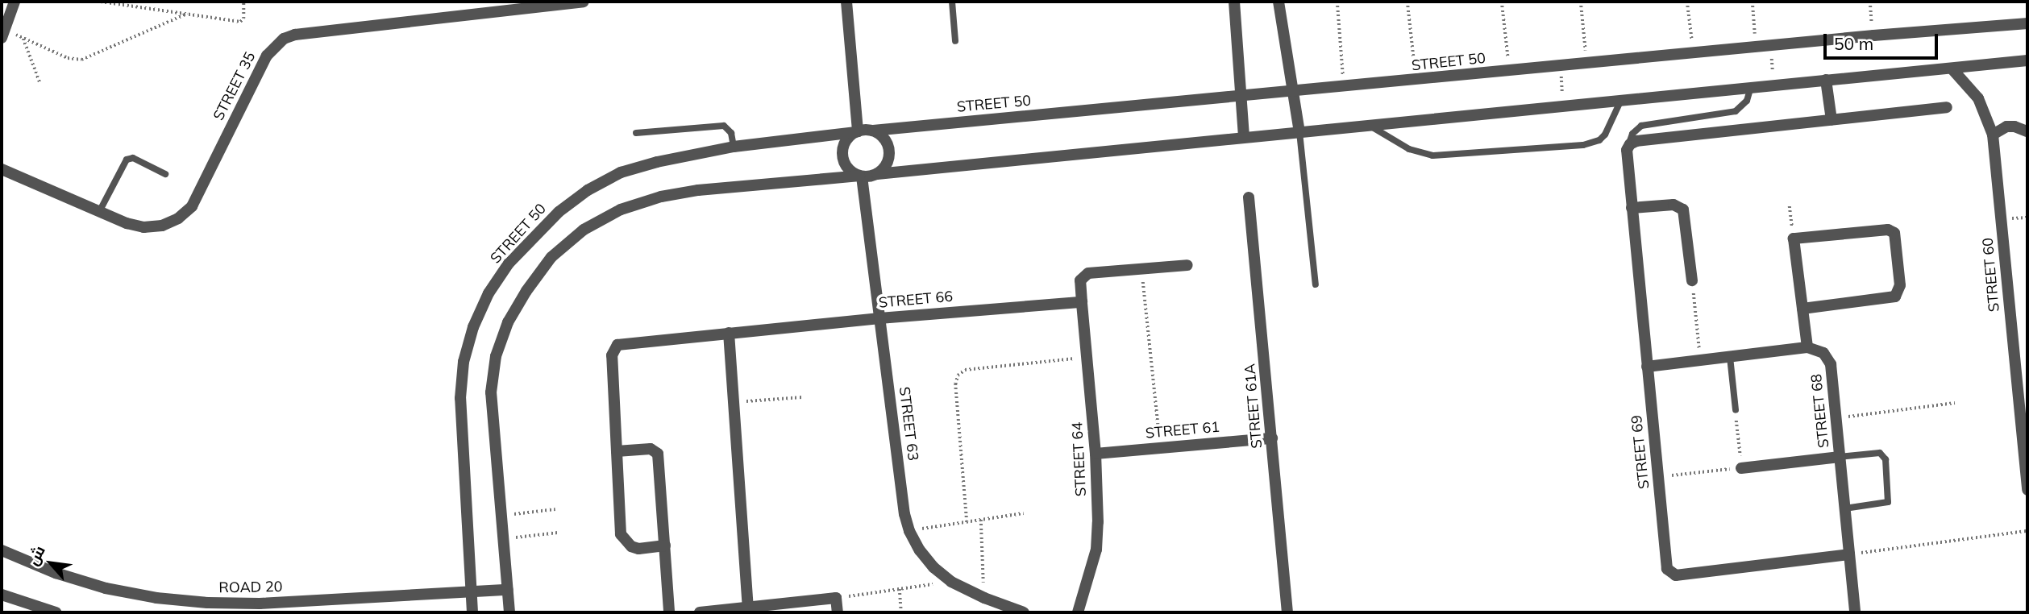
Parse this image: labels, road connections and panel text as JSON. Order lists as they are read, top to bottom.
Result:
{
  "streets": {
    "street": [
      "STREET 50",
      "STREET 35",
      "STREET 60",
      "STREET 66",
      "STREET 61A",
      "STREET 68",
      "STREET 63",
      "STREET 61",
      "STREET 69",
      "STREET 64",
      "ROAD 20"
    ]
  },
  "crossings": [
    ["STREET 50", "STREET 63"],
    ["STREET 50", "ROAD 20"],
    ["STREET 66", "STREET 63"],
    ["STREET 66", "STREET 64"],
    ["STREET 61A", "STREET 61"],
    ["STREET 68", "STREET 69"],
    ["STREET 61", "STREET 64"]
  ],
  "scale_bar": "50 m",
  "north": "top left"
}
